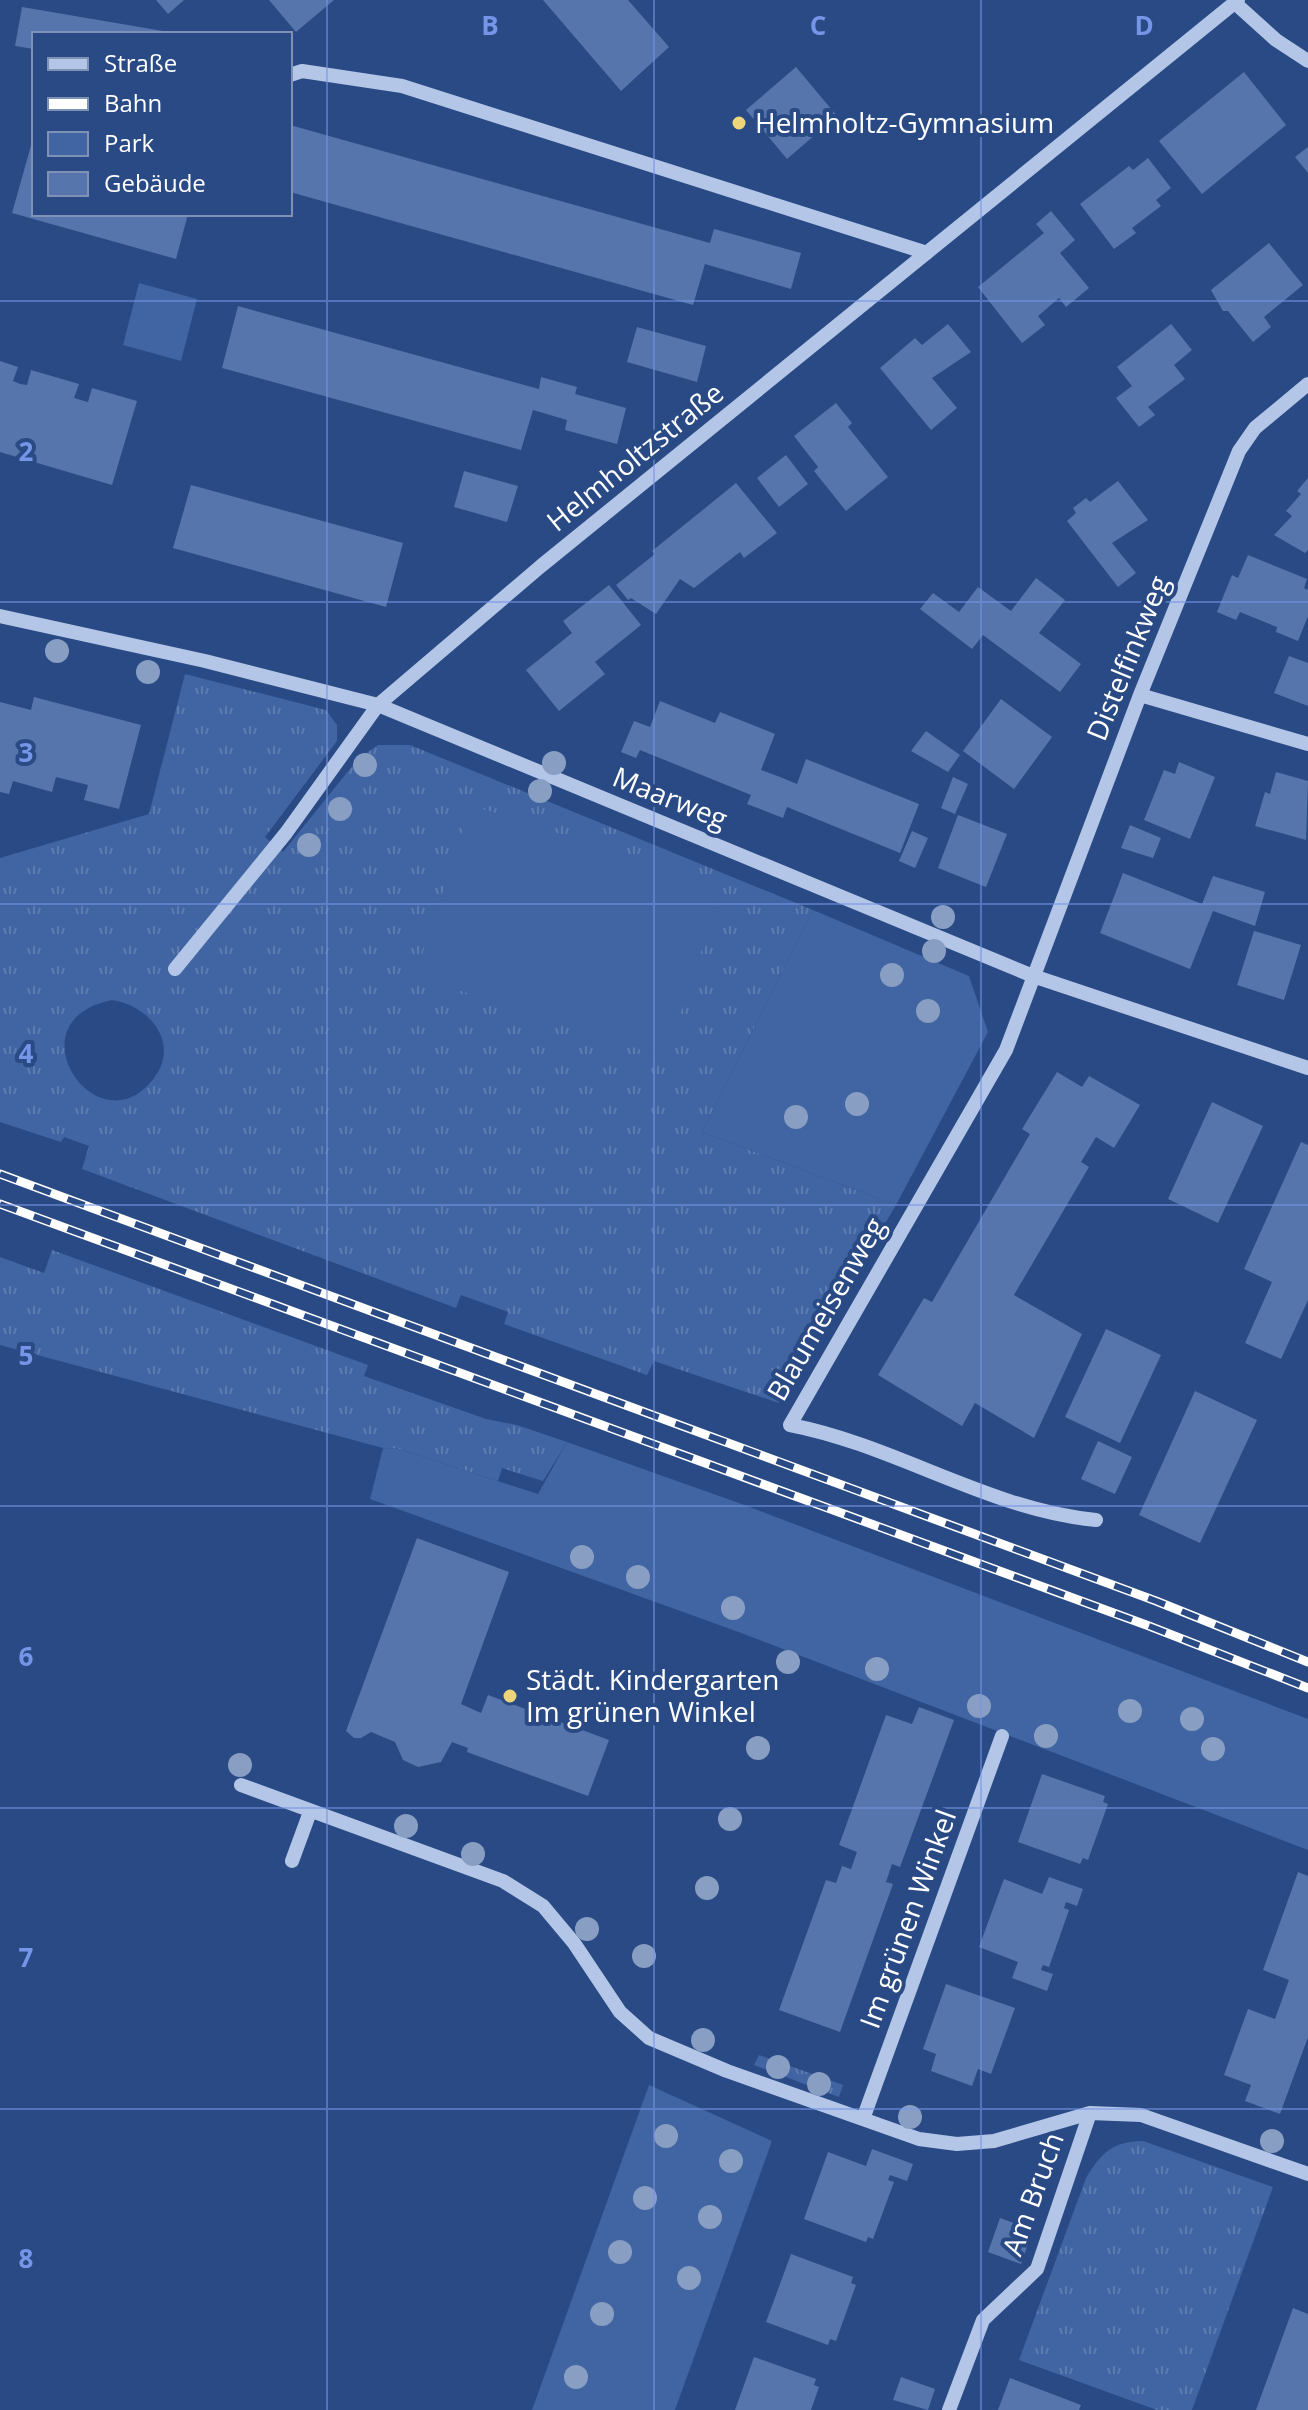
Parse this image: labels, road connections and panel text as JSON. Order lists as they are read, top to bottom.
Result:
{
  "streets": {
    "street": [
      "Helmholtzstraße",
      "Distelfinkweg",
      "Maarweg",
      "Blaumeisenweg",
      "Im grünen Winkel",
      "Am Bruch"
    ]
  },
  "crossings": [
    ["Helmholtzstraße", "Maarweg"],
    ["Distelfinkweg", "Maarweg"],
    ["Distelfinkweg", "Blaumeisenweg"],
    ["Maarweg", "Blaumeisenweg"]
  ],
  "places": ["Helmholtz-Gymnasium", "Städt. Kindergarten Im grünen Winkel"],
  "legend": [
    "Straße",
    "Bahn",
    "Park",
    "Gebäude"
  ],
  "grid": {
    "columns": ["B", "C", "D"],
    "rows": [
      "2",
      "3",
      "4",
      "5",
      "6",
      "7",
      "8"
    ]
  }
}
